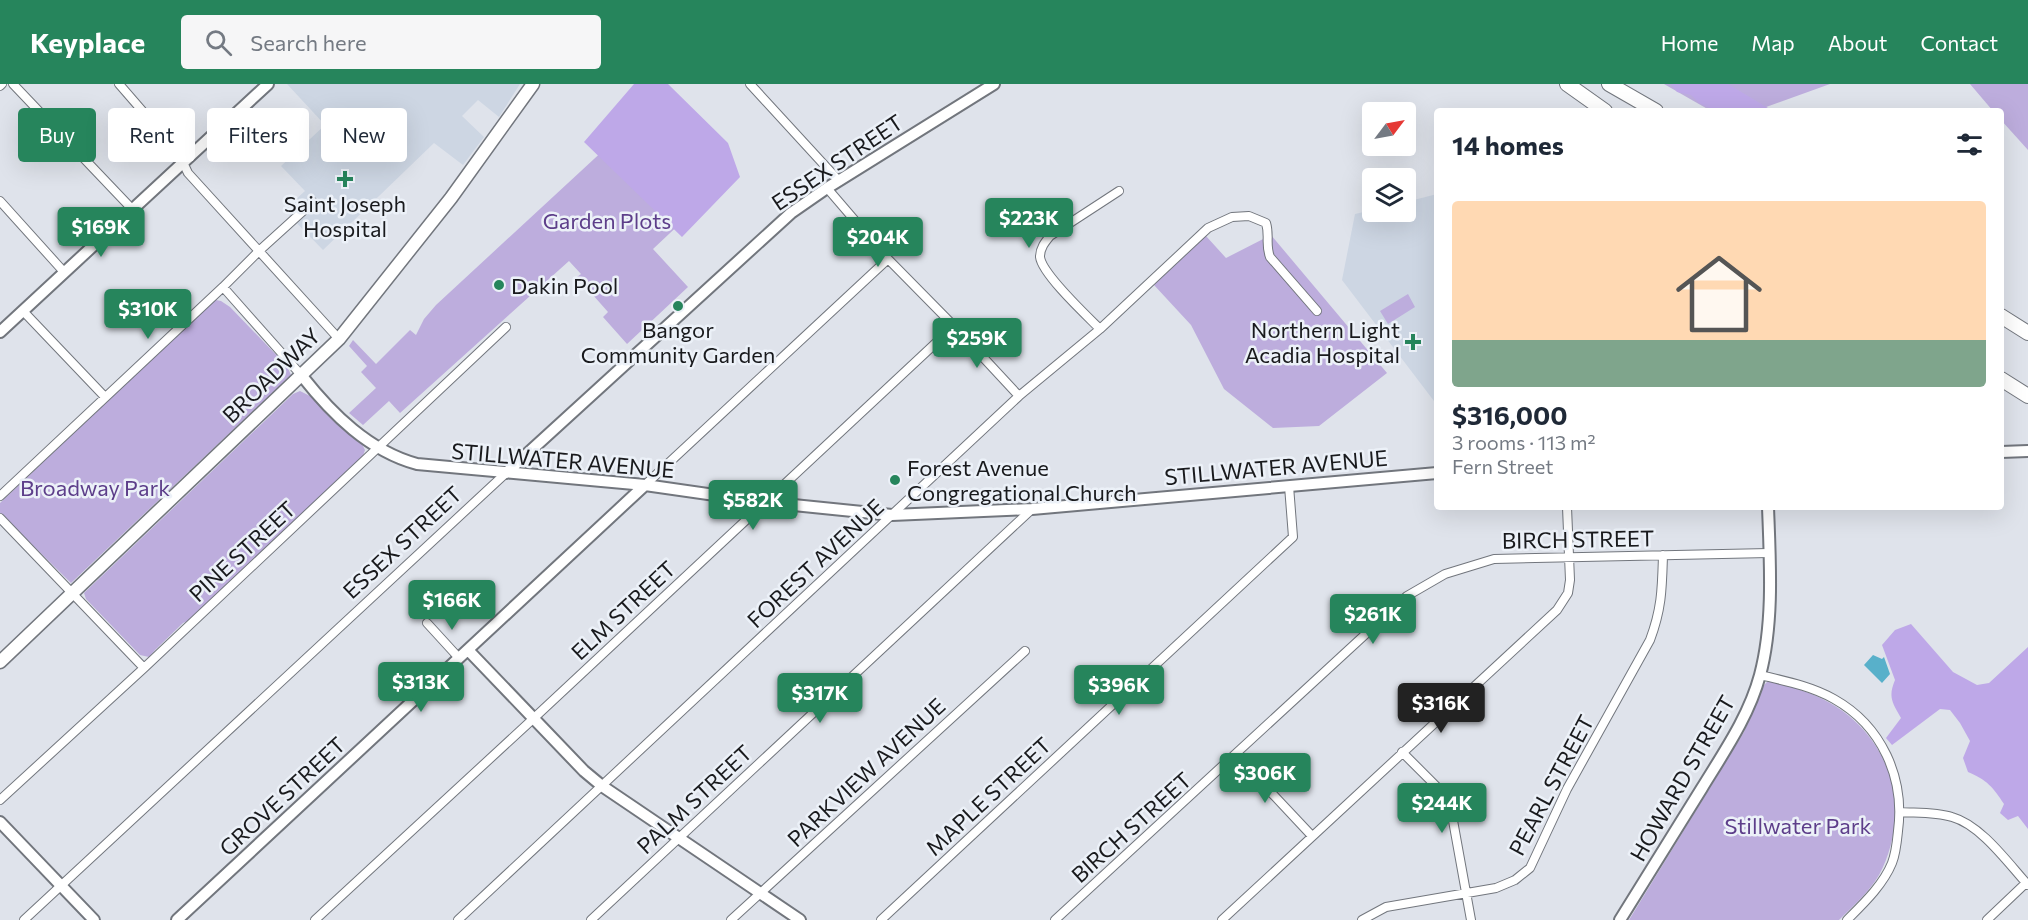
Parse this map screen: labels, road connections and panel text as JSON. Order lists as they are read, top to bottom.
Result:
{
  "streets": {
    "main road": ["BROADWAY"],
    "street": [
      "ESSEX STREET",
      "STILLWATER AVENUE",
      "BIRCH STREET",
      "PINE STREET",
      "FOREST AVENUE",
      "ELM STREET",
      "PARKVIEW AVENUE",
      "HOWARD STREET",
      "PEARL STREET",
      "GROVE STREET",
      "MAPLE STREET",
      "PALM STREET"
    ]
  },
  "crossings": [
    ["ESSEX STREET", "STILLWATER AVENUE"],
    ["BROADWAY", "STILLWATER AVENUE"],
    ["STILLWATER AVENUE", "PINE STREET"],
    ["STILLWATER AVENUE", "FOREST AVENUE"],
    ["STILLWATER AVENUE", "ELM STREET"],
    ["STILLWATER AVENUE", "GROVE STREET"],
    ["STILLWATER AVENUE", "MAPLE STREET"],
    ["STILLWATER AVENUE", "PALM STREET"],
    ["BIRCH STREET", "HOWARD STREET"],
    ["BIRCH STREET", "PEARL STREET"]
  ],
  "parks": ["Garden Plots", "Broadway Park", "Stillwater Park"],
  "places": {
    "health": ["Saint Joseph Hospital", "Northern Light Acadia Hospital"],
    "other": ["Dakin Pool", "Bangor Community Garden", "Forest Avenue Congregational Church"]
  },
  "north": "top right",
  "page": {
    "header": "Keyplace",
    "search": "Search here",
    "nav": [
      "Home",
      "Map",
      "About",
      "Contact"
    ],
    "chip": [
      "Buy",
      "Rent",
      "Filters",
      "New"
    ],
    "heading": "14 homes",
    "list": [
      {
        "name": "$316,000",
        "note": "3 rooms · 113 m² · Fern Street"
      }
    ],
    "price": [
      "$223K",
      "$169K",
      "$204K",
      "$310K",
      "$259K",
      "$582K",
      "$166K",
      "$261K",
      "$313K",
      "$396K",
      "$317K",
      "$316K",
      "$306K",
      "$244K"
    ]
  }
}
